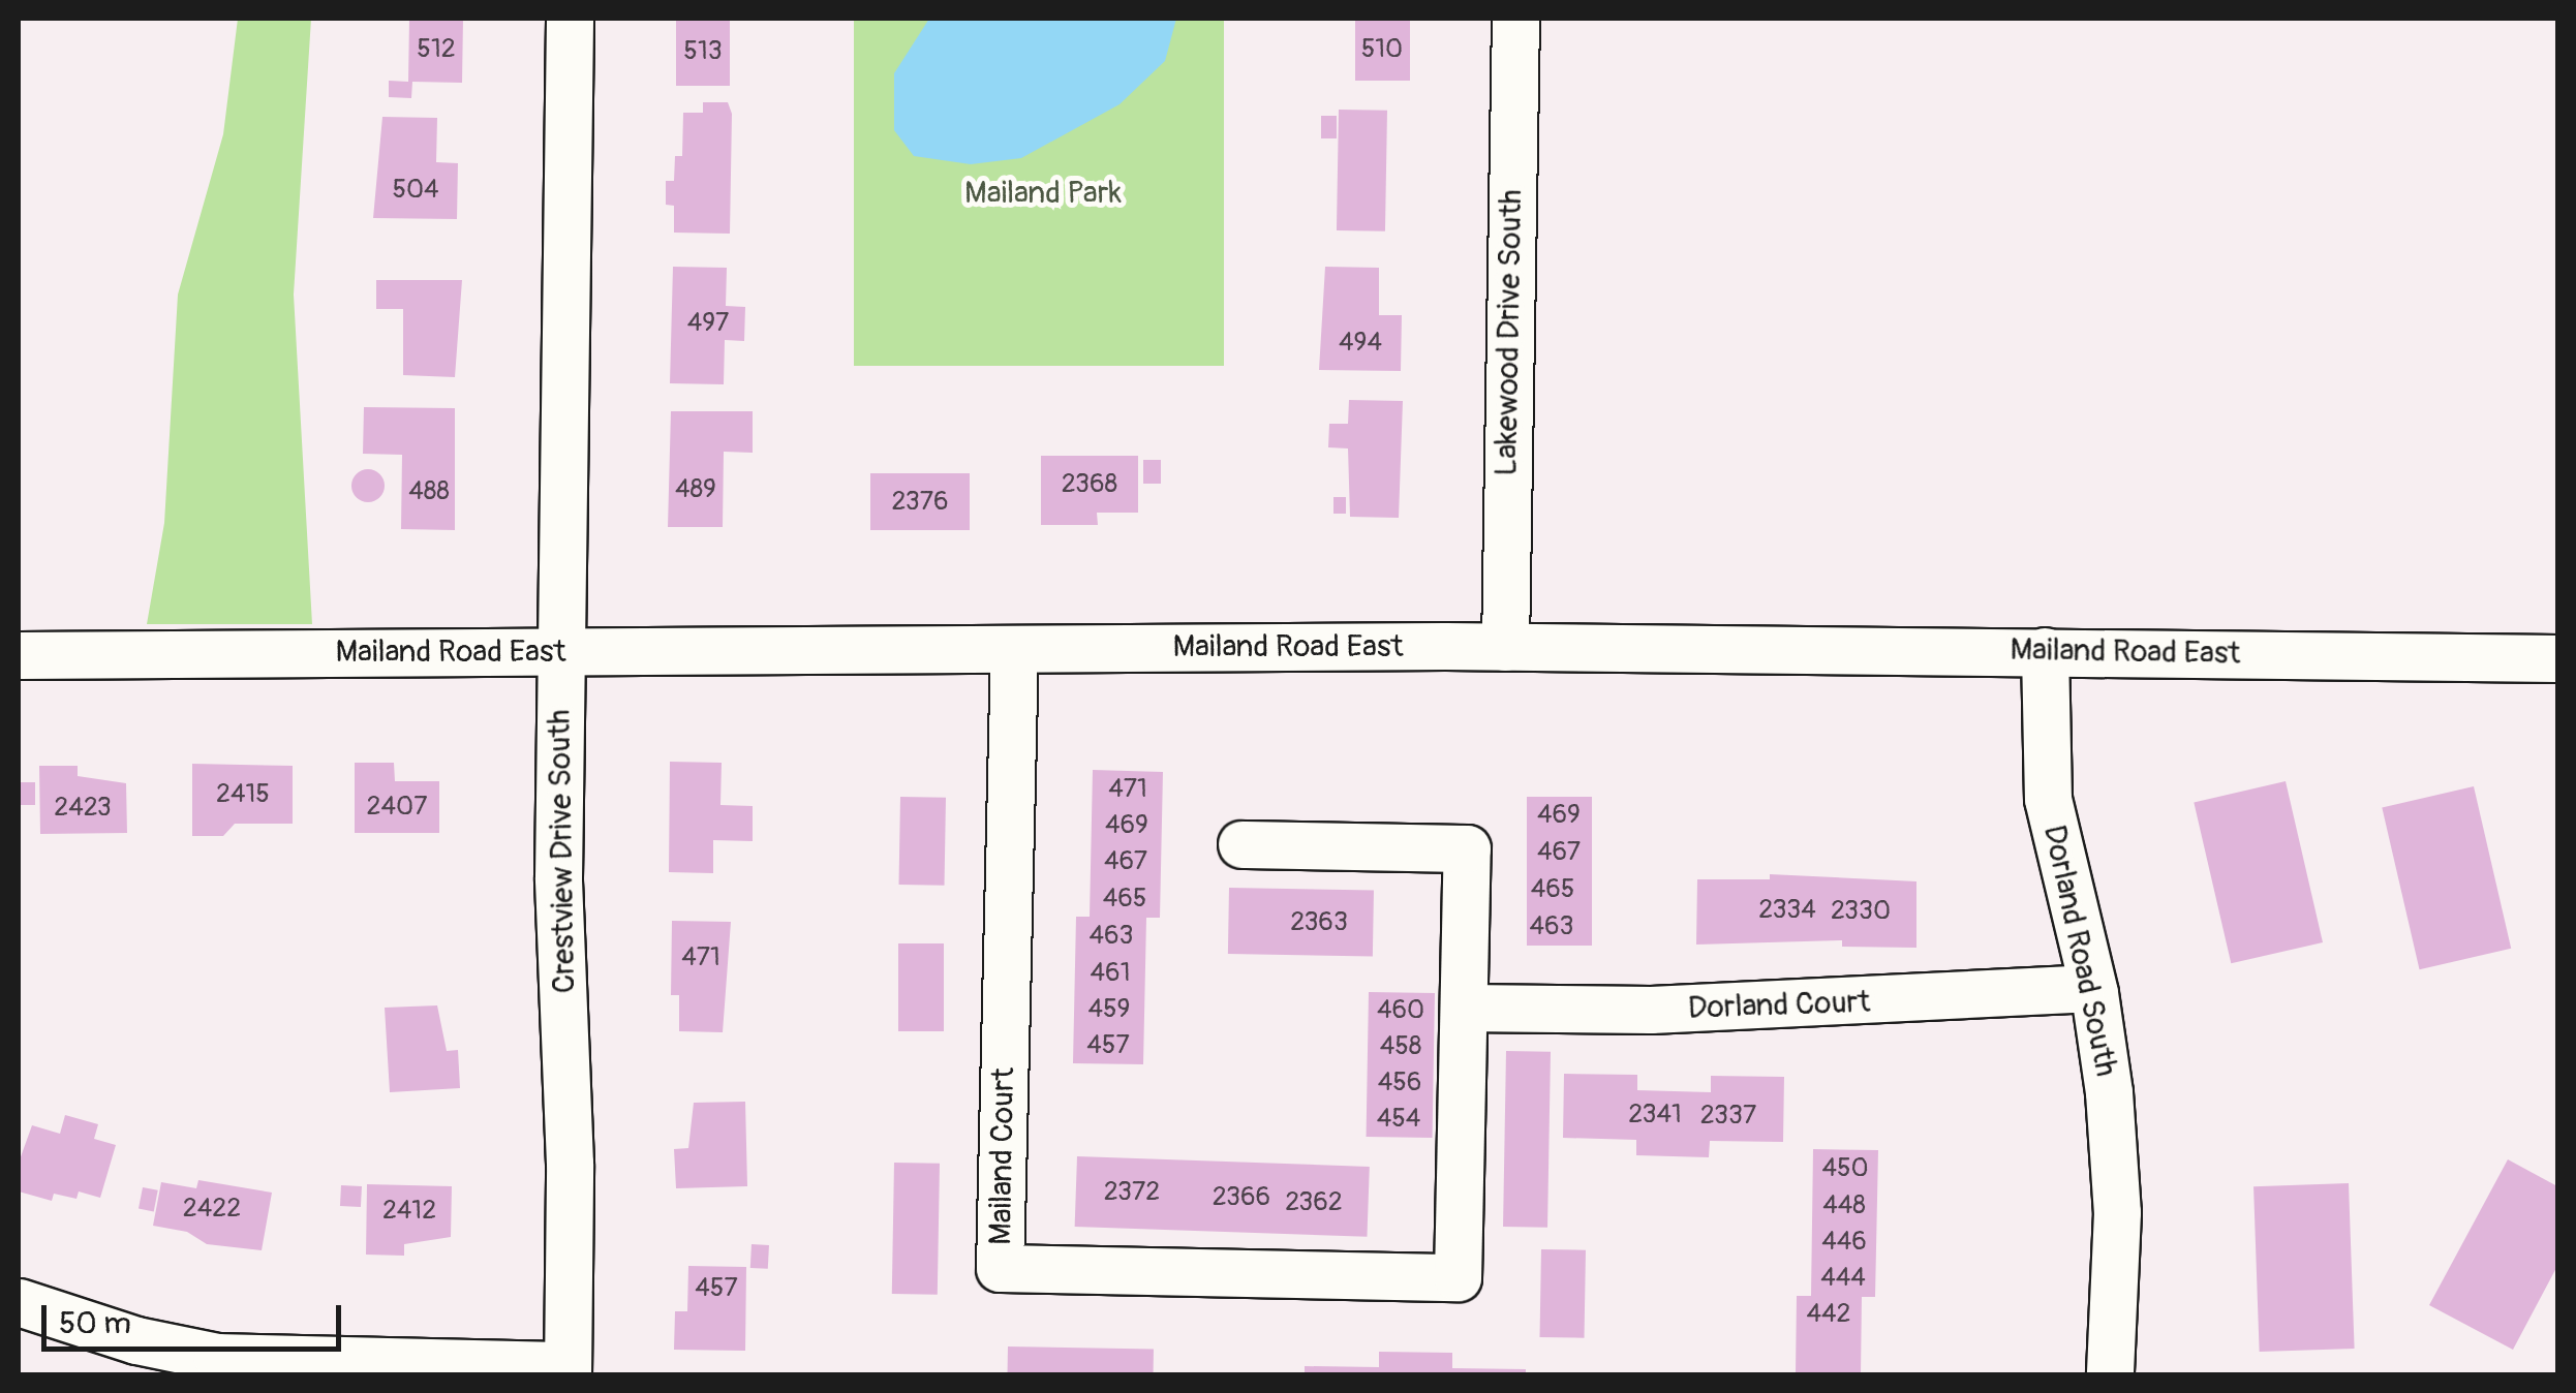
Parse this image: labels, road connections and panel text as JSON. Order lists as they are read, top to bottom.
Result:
{
  "streets": {
    "street": [
      "Lakewood Drive South",
      "Mailand Road East",
      "Crestview Drive South",
      "Dorland Road South",
      "Dorland Court",
      "Mailand Court"
    ]
  },
  "crossings": [
    ["Lakewood Drive South", "Mailand Road East"],
    ["Mailand Road East", "Crestview Drive South"],
    ["Mailand Road East", "Dorland Road South"],
    ["Mailand Road East", "Mailand Court"],
    ["Dorland Road South", "Dorland Court"],
    ["Dorland Court", "Mailand Court"]
  ],
  "parks": ["Mailand Park"],
  "house_numbers": [
    "512",
    "510",
    "513",
    "504",
    "497",
    "494",
    "2368",
    "489",
    "488",
    "2376",
    "471",
    "2415",
    "2407",
    "2423",
    "469",
    "469",
    "467",
    "467",
    "465",
    "465",
    "2334",
    "2330",
    "2363",
    "463",
    "463",
    "471",
    "461",
    "459",
    "460",
    "457",
    "458",
    "456",
    "2341",
    "2337",
    "454",
    "450",
    "2372",
    "2366",
    "2362",
    "448",
    "2422",
    "2412",
    "446",
    "444",
    "457",
    "442"
  ],
  "scale_bar": "50 m"
}
